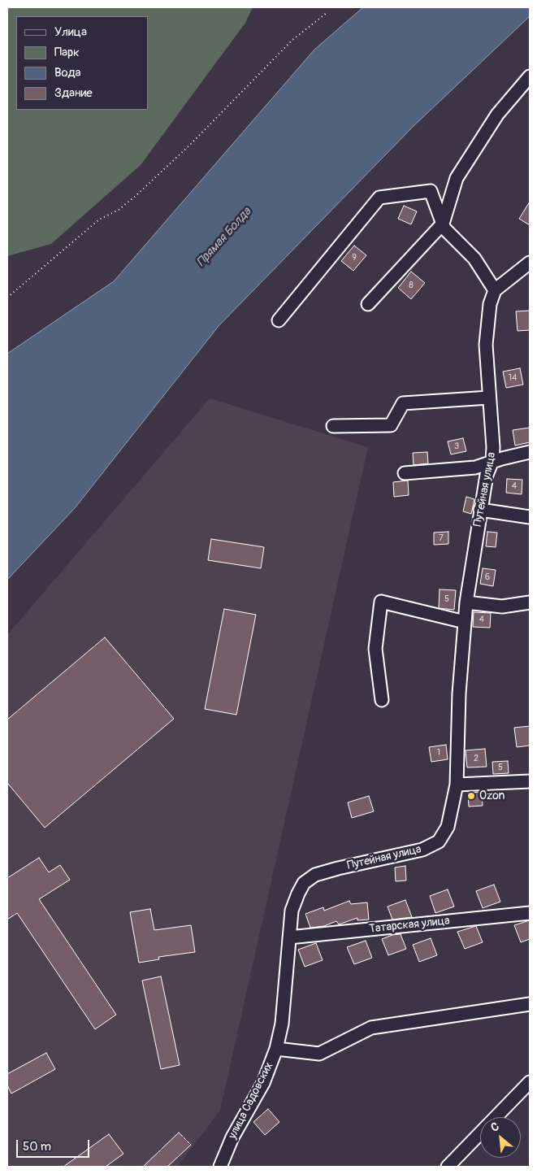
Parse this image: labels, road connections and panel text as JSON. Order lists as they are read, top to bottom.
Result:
{
  "streets": {
    "street": ["Путейная улица", "Татарская улица", "улица Садовских"]
  },
  "crossings": [
    ["Путейная улица", "Татарская улица"],
    ["Путейная улица", "улица Садовских"],
    ["Татарская улица", "улица Садовских"]
  ],
  "water": ["Прямая Болда"],
  "places": ["Ozon"],
  "house_numbers": [
    "9",
    "8",
    "14",
    "3",
    "4",
    "7",
    "6",
    "5",
    "4",
    "1",
    "2",
    "5"
  ],
  "legend": [
    "Улица",
    "Парк",
    "Вода",
    "Здание"
  ],
  "scale_bar": "50 m",
  "north": "top left"
}
